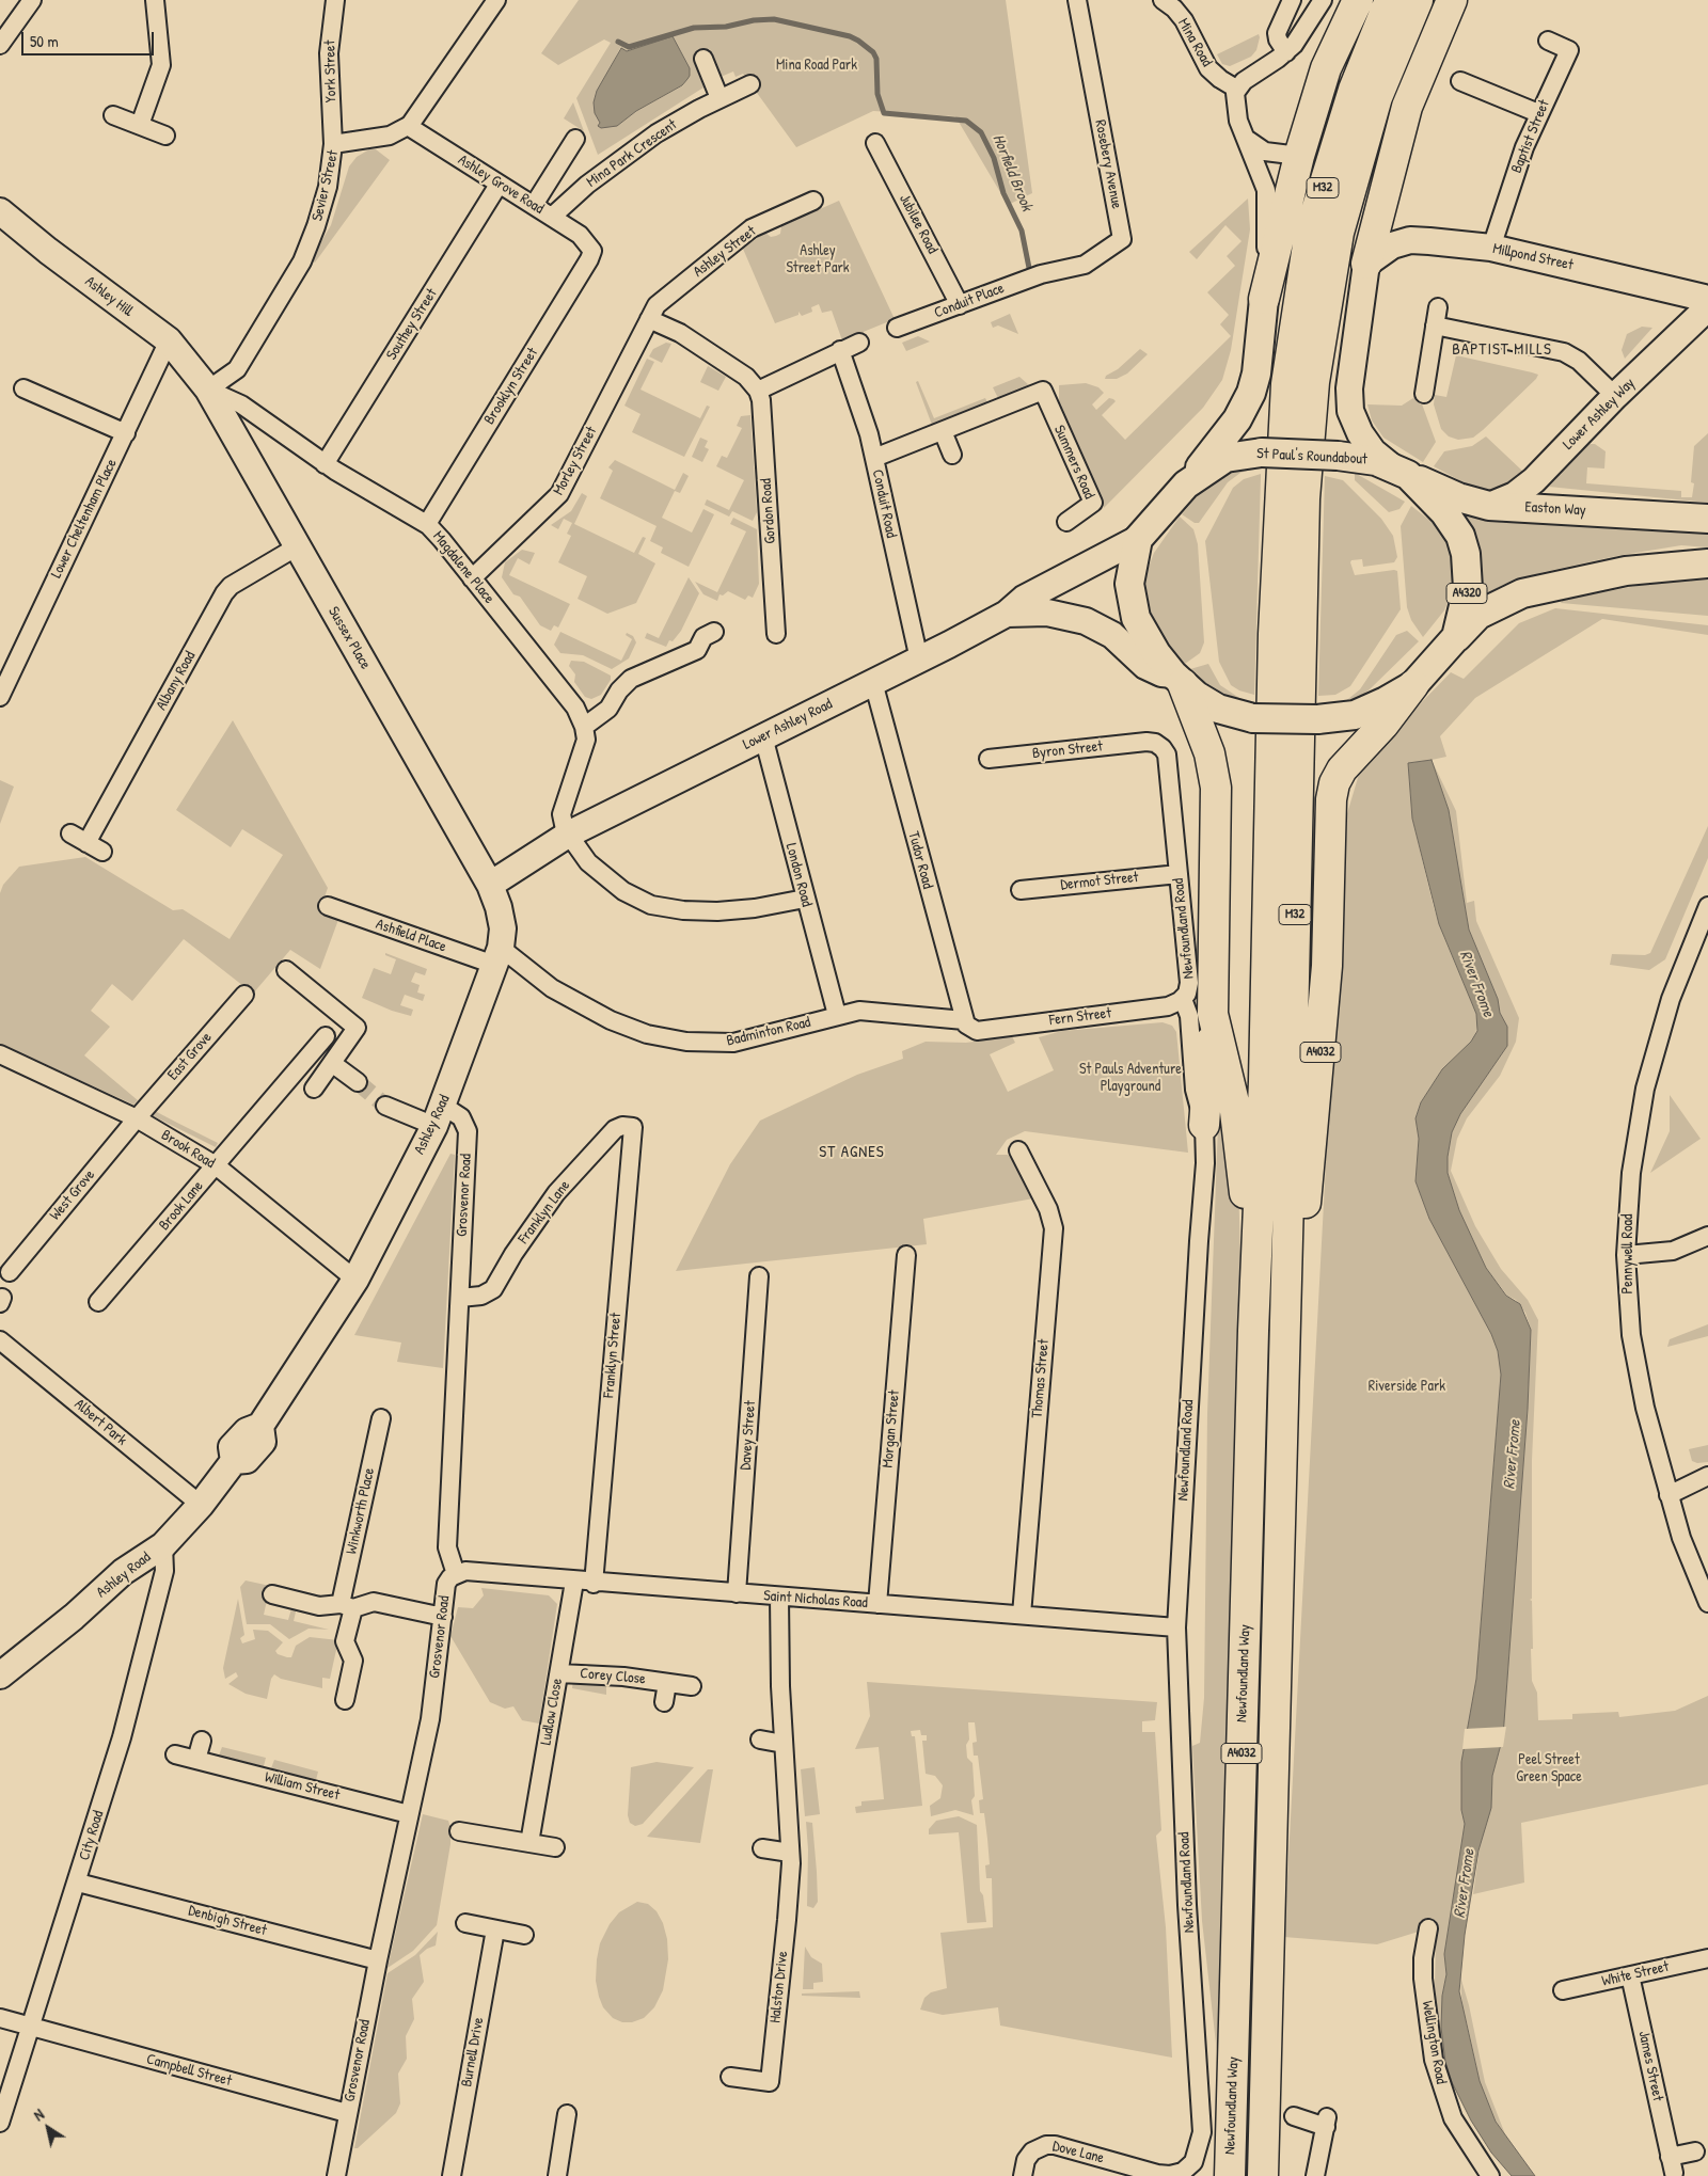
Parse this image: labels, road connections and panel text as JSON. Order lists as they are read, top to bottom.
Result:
{
  "streets": {
    "highway": ["M32", "A4032", "Newfoundland Way"],
    "main road": [
      "Millpond Street",
      "Ashley Hill",
      "Lower Ashley Way",
      "St Paul's Roundabout",
      "Easton Way",
      "A4320",
      "Sussex Place",
      "Lower Ashley Road",
      "Ashley Road"
    ],
    "street": [
      "Mina Road",
      "York Street",
      "Baptist Street",
      "Mina Park Crescent",
      "Rosebery Avenue",
      "Ashley Grove Road",
      "Sevier Street",
      "Jubilee Road",
      "Ashley Street",
      "Conduit Place",
      "Southey Street",
      "Brooklyn Street",
      "Morley Street",
      "Summers Road",
      "Conduit Road",
      "Gordon Road",
      "Lower Cheltenham Place",
      "Magdalene Place",
      "Albany Road",
      "Byron Street",
      "Tudor Road",
      "London Road",
      "Dermot Street",
      "Newfoundland Road",
      "Ashfield Place",
      "Fern Street",
      "Badminton Road",
      "East Grove",
      "Brook Road",
      "West Grove",
      "Grosvenor Road",
      "Brook Lane",
      "Franklyn Lane",
      "Pennywell Road",
      "Franklyn Street",
      "Thomas Street",
      "Albert Park",
      "Morgan Street",
      "Davey Street",
      "Winkworth Place",
      "Saint Nicholas Road",
      "Corey Close",
      "Ludlow Close",
      "William Street",
      "City Road",
      "Denbigh Street",
      "White Street",
      "Halston Drive",
      "Wellington Road",
      "Burnell Drive",
      "James Street",
      "Campbell Street",
      "Dove Lane"
    ]
  },
  "crossings": [
    ["York Street", "Sevier Street"],
    ["Baptist Street", "Millpond Street"],
    ["Mina Park Crescent", "Ashley Grove Road"],
    ["Rosebery Avenue", "Conduit Place"],
    ["Ashley Grove Road", "Sevier Street"],
    ["Ashley Grove Road", "Southey Street"],
    ["Ashley Grove Road", "Brooklyn Street"],
    ["Sevier Street", "Ashley Hill"],
    ["Sevier Street", "Magdalene Place"],
    ["Sevier Street", "Sussex Place"],
    ["M32", "A4032"],
    ["M32", "Newfoundland Way"],
    ["Jubilee Road", "Conduit Place"],
    ["Ashley Street", "Morley Street"],
    ["Millpond Street", "Lower Ashley Way"],
    ["Ashley Hill", "Lower Cheltenham Place"],
    ["Ashley Hill", "Magdalene Place"],
    ["Ashley Hill", "Sussex Place"],
    ["Southey Street", "Magdalene Place"],
    ["Brooklyn Street", "Magdalene Place"],
    ["Lower Ashley Way", "Easton Way"],
    ["St Paul's Roundabout", "Easton Way"],
    ["St Paul's Roundabout", "A4320"],
    ["St Paul's Roundabout", "Lower Ashley Road"],
    ["St Paul's Roundabout", "A4032"],
    ["Morley Street", "Magdalene Place"],
    ["Conduit Road", "Lower Ashley Road"],
    ["Magdalene Place", "Sussex Place"],
    ["Sussex Place", "Albany Road"],
    ["Sussex Place", "Ashley Road"],
    ["Lower Ashley Road", "Tudor Road"],
    ["Lower Ashley Road", "London Road"],
    ["Lower Ashley Road", "A4032"],
    ["Byron Street", "Newfoundland Road"],
    ["Tudor Road", "Fern Street"],
    ["Tudor Road", "Badminton Road"],
    ["London Road", "Badminton Road"],
    ["Dermot Street", "Newfoundland Road"],
    ["Newfoundland Road", "Fern Street"],
    ["Newfoundland Road", "Saint Nicholas Road"],
    ["Newfoundland Road", "Dove Lane"],
    ["Ashfield Place", "Badminton Road"],
    ["Ashfield Place", "Ashley Road"],
    ["Fern Street", "Badminton Road"],
    ["Badminton Road", "Ashley Road"],
    ["A4032", "Newfoundland Way"],
    ["East Grove", "Brook Road"],
    ["East Grove", "West Grove"],
    ["Ashley Road", "Brook Road"],
    ["Ashley Road", "Grosvenor Road"],
    ["Ashley Road", "Albert Park"],
    ["Ashley Road", "City Road"],
    ["Brook Road", "West Grove"],
    ["Brook Road", "Brook Lane"],
    ["Grosvenor Road", "Franklyn Lane"],
    ["Grosvenor Road", "Saint Nicholas Road"],
    ["Grosvenor Road", "William Street"],
    ["Grosvenor Road", "Denbigh Street"],
    ["Grosvenor Road", "Campbell Street"],
    ["Franklyn Lane", "Franklyn Street"],
    ["Franklyn Street", "Saint Nicholas Road"],
    ["Thomas Street", "Saint Nicholas Road"],
    ["Morgan Street", "Saint Nicholas Road"],
    ["Davey Street", "Saint Nicholas Road"],
    ["Saint Nicholas Road", "Ludlow Close"],
    ["Saint Nicholas Road", "Halston Drive"],
    ["Corey Close", "Ludlow Close"],
    ["City Road", "Denbigh Street"],
    ["City Road", "Campbell Street"],
    ["White Street", "James Street"]
  ],
  "districts": ["BAPTIST MILLS", "ST AGNES"],
  "water": ["Horfield Brook", "River Frome"],
  "parks": [
    "Mina Road Park",
    "Ashley Street Park",
    "St Pauls Adventure Playground",
    "Riverside Park",
    "Peel Street Green Space"
  ],
  "scale_bar": "50 m",
  "north": "top left"
}
